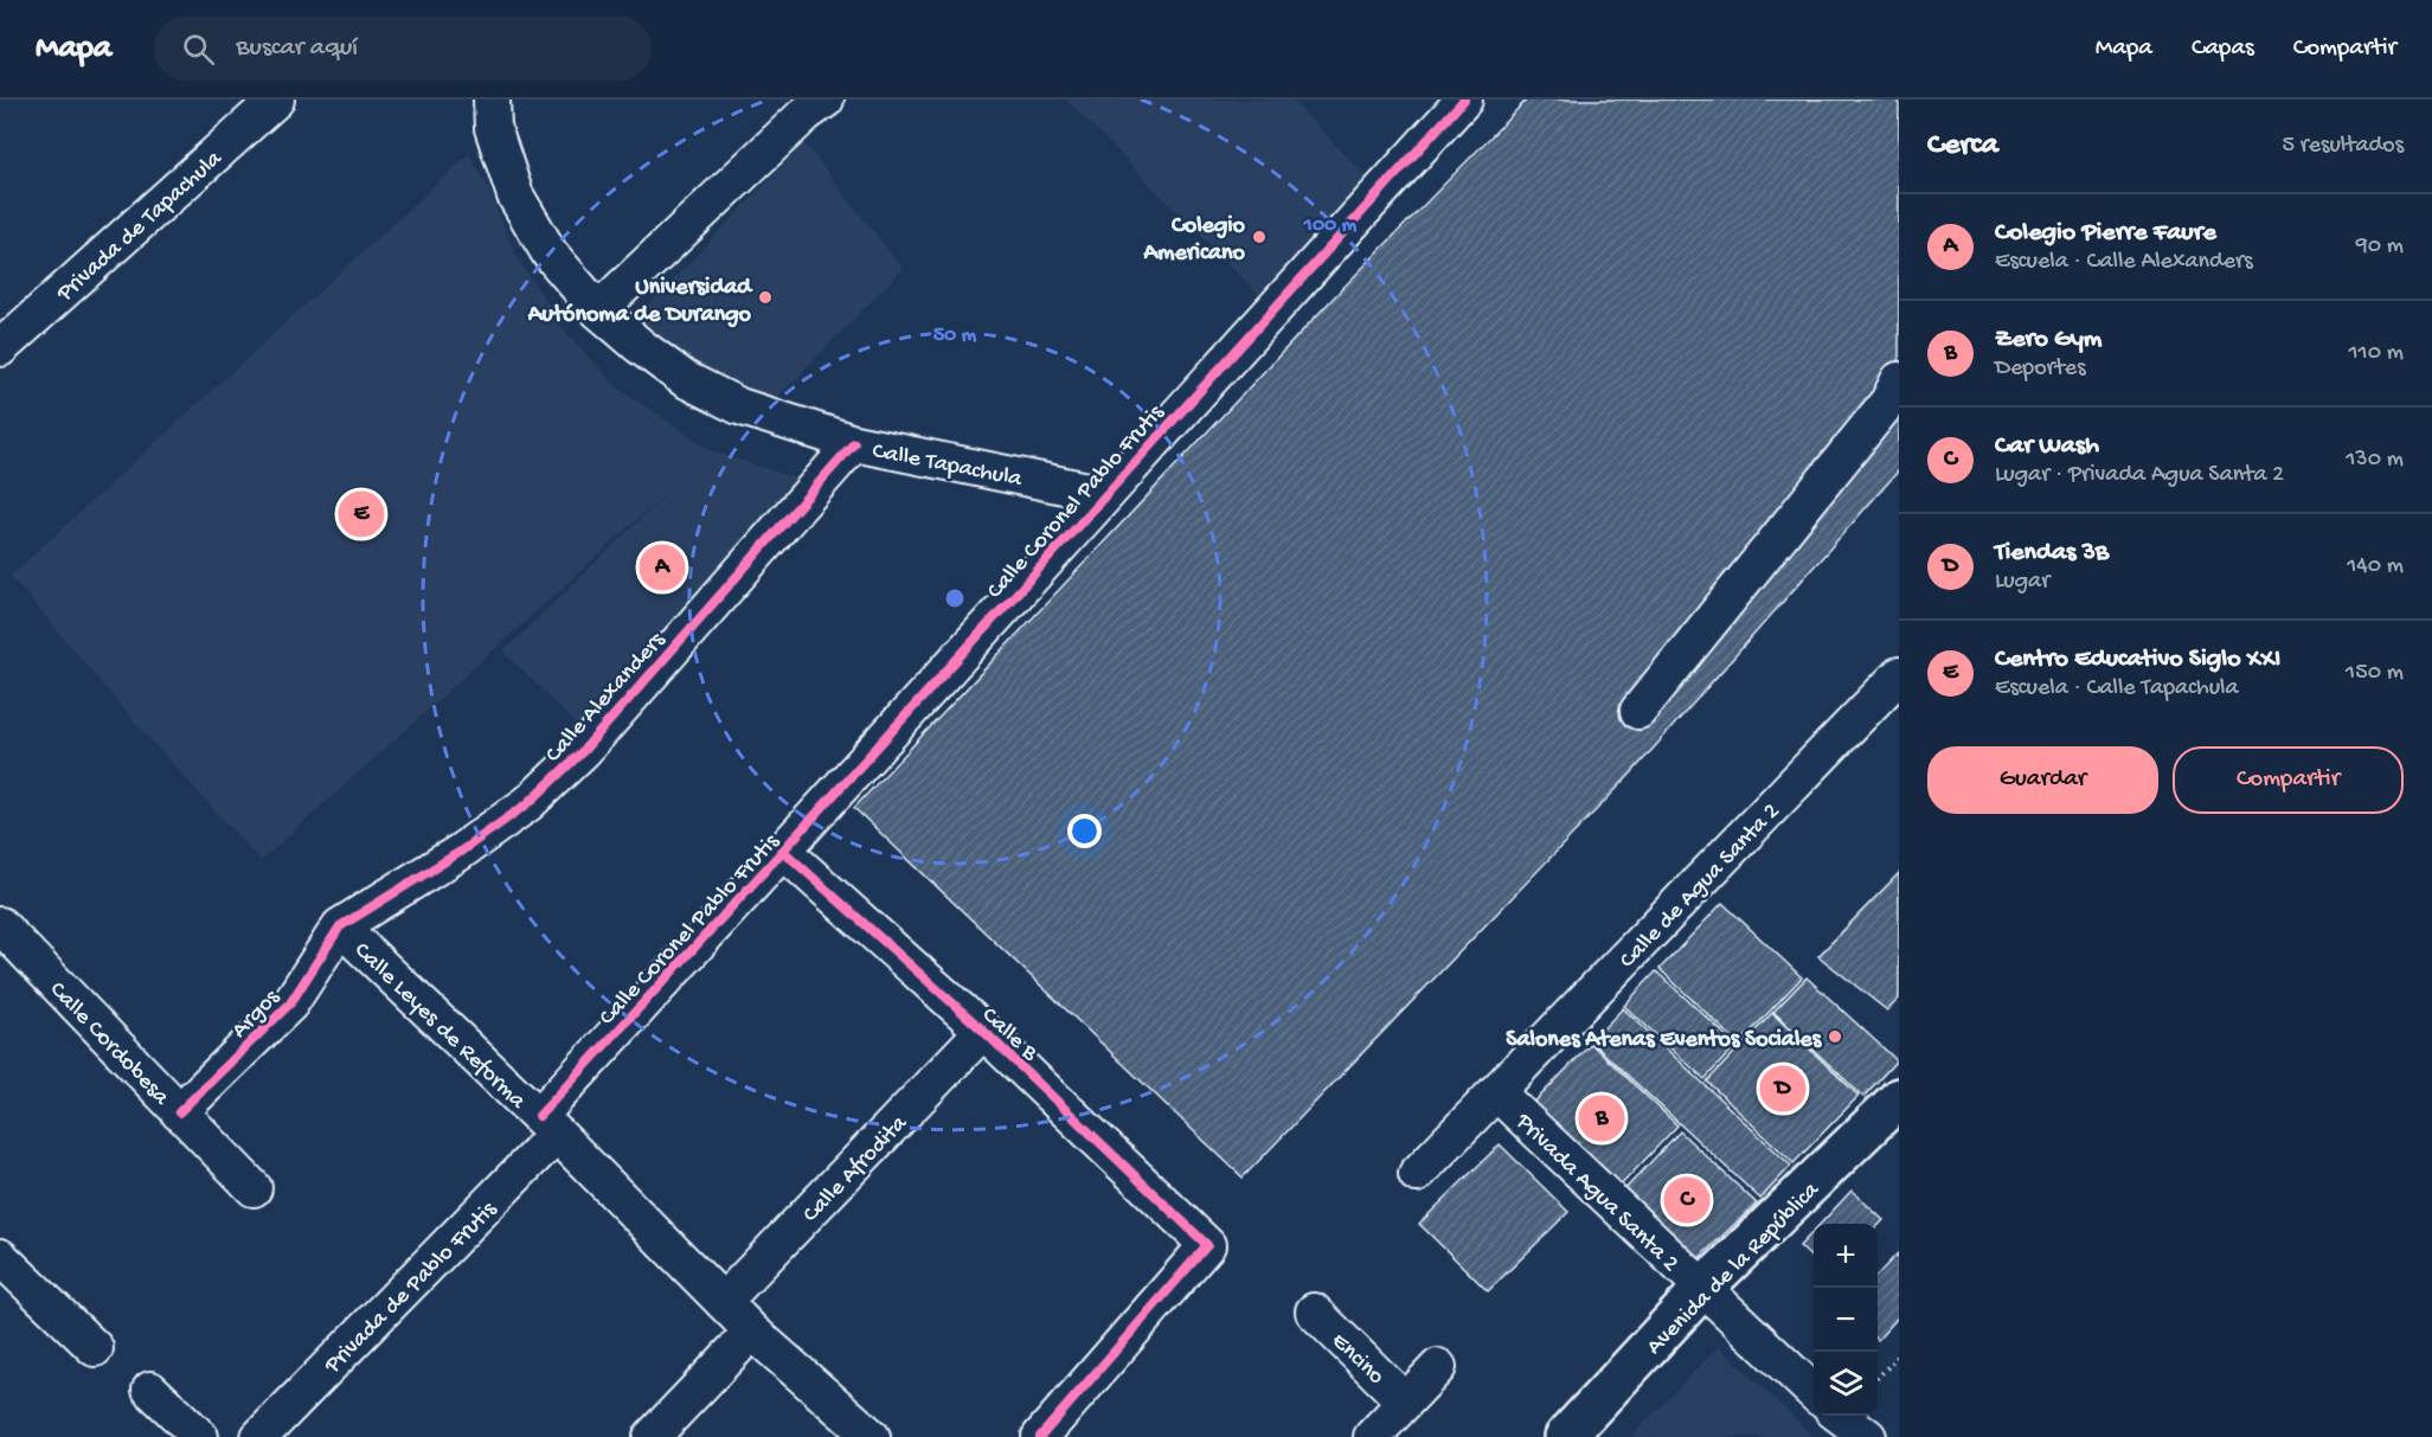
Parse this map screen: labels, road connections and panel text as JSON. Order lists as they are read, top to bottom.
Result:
{
  "streets": {
    "main road": ["Avenida de la República"],
    "street": [
      "Privada de Tapachula",
      "Calle Tapachula",
      "Calle Coronel Pablo Frutis",
      "Calle Alexanders",
      "Calle de Agua Santa 2",
      "Argos",
      "Calle Leyes de Reforma",
      "Calle B",
      "Calle Cordobesa",
      "Calle Afrodita",
      "Privada Agua Santa 2",
      "Privada de Pablo Frutis",
      "Encino"
    ]
  },
  "crossings": [
    ["Calle Tapachula", "Calle Coronel Pablo Frutis"],
    ["Calle Tapachula", "Calle Alexanders"],
    ["Calle Coronel Pablo Frutis", "Calle Leyes de Reforma"],
    ["Calle Coronel Pablo Frutis", "Calle B"],
    ["Calle Coronel Pablo Frutis", "Privada de Pablo Frutis"],
    ["Calle Alexanders", "Argos"],
    ["Calle Alexanders", "Calle Leyes de Reforma"],
    ["Calle de Agua Santa 2", "Privada Agua Santa 2"],
    ["Argos", "Calle Leyes de Reforma"],
    ["Argos", "Calle Cordobesa"],
    ["Calle Leyes de Reforma", "Calle Afrodita"],
    ["Calle Leyes de Reforma", "Privada de Pablo Frutis"],
    ["Calle B", "Calle Afrodita"],
    ["Privada Agua Santa 2", "Avenida de la República"]
  ],
  "places": ["Colegio Americano", "Universidad Autónoma de Durango", "Salones Atenas Eventos Sociales"],
  "page": {
    "header": "Mapa",
    "search": "Buscar aquí",
    "nav": ["Mapa", "Capas", "Compartir"],
    "heading": ["Cerca", "5 resultados"],
    "list": [
      {
        "mark": "A",
        "name": "Colegio Pierre Faure",
        "note": "Escuela · Calle Alexanders",
        "value": "90 m"
      },
      {
        "mark": "B",
        "name": "Zero Gym",
        "note": "Deportes",
        "value": "110 m"
      },
      {
        "mark": "C",
        "name": "Car Wash",
        "note": "Lugar · Privada Agua Santa 2",
        "value": "130 m"
      },
      {
        "mark": "D",
        "name": "Tiendas 3B",
        "note": "Lugar",
        "value": "140 m"
      },
      {
        "mark": "E",
        "name": "Centro Educativo Siglo XXI",
        "note": "Escuela · Calle Tapachula",
        "value": "150 m"
      }
    ],
    "pins": [
      "E",
      "A",
      "D",
      "B",
      "C"
    ],
    "buttons": ["Guardar", "Compartir"],
    "map_buttons": ["+", "−"]
  },
  "rings": ["100 m", "50 m"]
}
